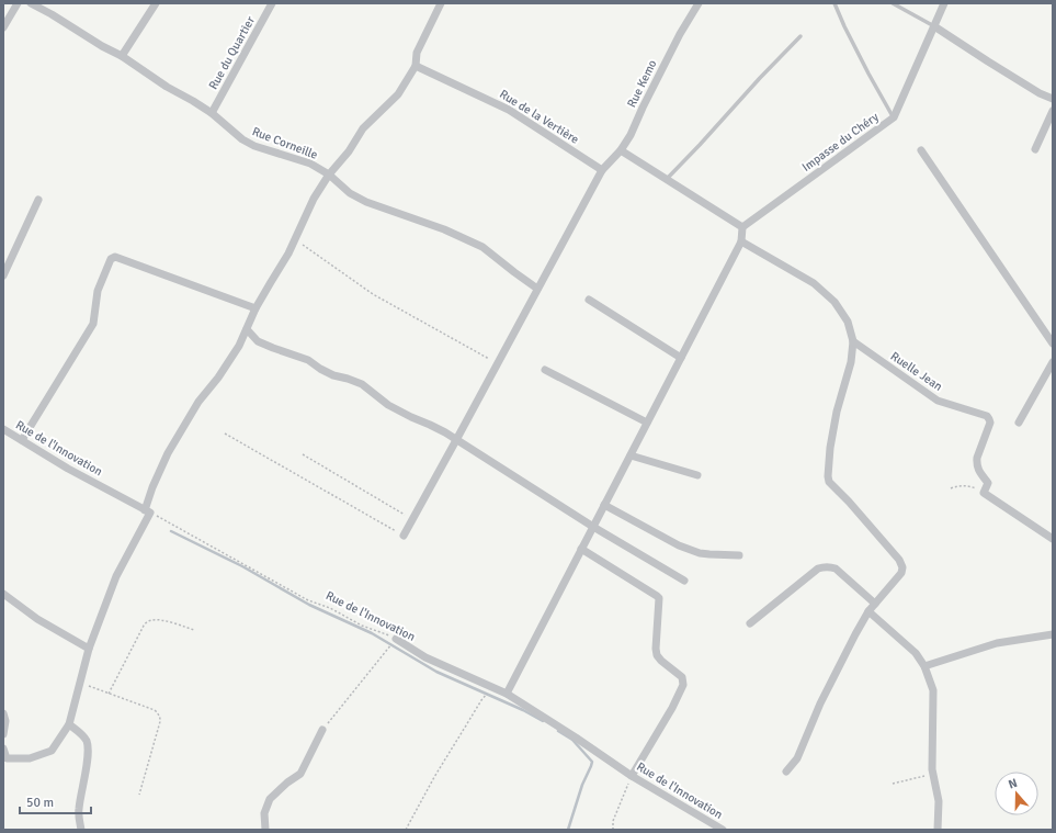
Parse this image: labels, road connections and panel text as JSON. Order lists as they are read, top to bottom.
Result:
{
  "streets": {
    "street": [
      "Rue du Quartier",
      "Rue Kemo",
      "Rue de la Vertière",
      "Impasse du Chéry",
      "Rue Corneille",
      "Ruelle Jean",
      "Rue de l'Innovation"
    ]
  },
  "crossings": [
    ["Rue du Quartier", "Rue Corneille"],
    ["Rue Kemo", "Rue de la Vertière"],
    ["Rue Kemo", "Rue Corneille"]
  ],
  "scale_bar": "50 m",
  "north": "top"
}
